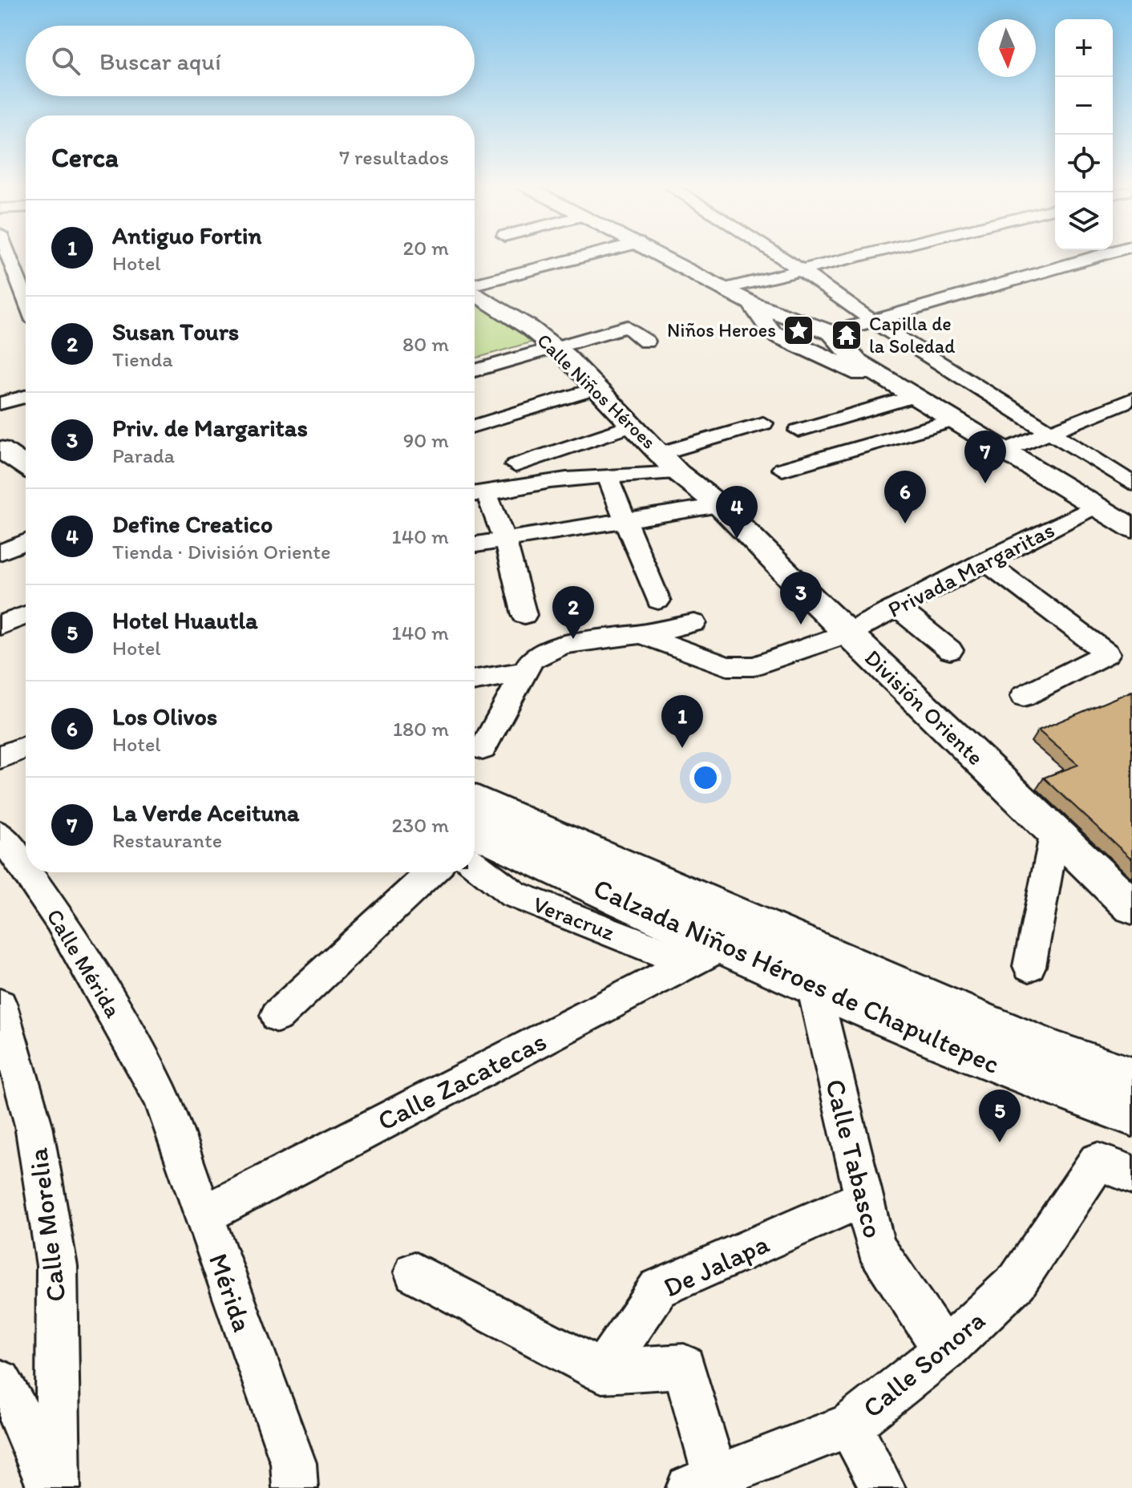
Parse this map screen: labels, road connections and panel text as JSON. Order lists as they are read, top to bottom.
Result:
{
  "streets": {
    "main road": ["Calle Niños Héroes", "División Oriente", "Calzada Niños Héroes de Chapultepec"],
    "street": [
      "Privada Margaritas",
      "Calle Mérida",
      "Calle Zacatecas",
      "Calle Tabasco",
      "Calle Morelia",
      "De Jalapa",
      "Mérida",
      "Calle Sonora"
    ]
  },
  "crossings": [
    ["Calle Niños Héroes", "División Oriente"],
    ["Privada Margaritas", "División Oriente"],
    ["Calle Mérida", "Mérida"],
    ["Calzada Niños Héroes de Chapultepec", "Calle Zacatecas"],
    ["Calzada Niños Héroes de Chapultepec", "Calle Tabasco"],
    ["Calle Zacatecas", "Mérida"],
    ["Calle Tabasco", "De Jalapa"],
    ["Calle Tabasco", "Calle Sonora"]
  ],
  "places": {
    "place": ["Niños Heroes"],
    "temple": ["Capilla de la Soledad"]
  },
  "north": "bottom",
  "page": {
    "map_buttons": ["+", "−"],
    "search": "Buscar aquí",
    "heading": ["Cerca", "7 resultados"],
    "list": [
      {
        "mark": "1",
        "name": "Antiguo Fortin",
        "note": "Hotel",
        "value": "20 m"
      },
      {
        "mark": "2",
        "name": "Susan Tours",
        "note": "Tienda",
        "value": "80 m"
      },
      {
        "mark": "3",
        "name": "Priv. de Margaritas",
        "note": "Parada",
        "value": "90 m"
      },
      {
        "mark": "4",
        "name": "Define Creatico",
        "note": "Tienda · División Oriente",
        "value": "140 m"
      },
      {
        "mark": "5",
        "name": "Hotel Huautla",
        "note": "Hotel",
        "value": "140 m"
      },
      {
        "mark": "6",
        "name": "Los Olivos",
        "note": "Hotel",
        "value": "180 m"
      },
      {
        "mark": "7",
        "name": "La Verde Aceituna",
        "note": "Restaurante",
        "value": "230 m"
      }
    ],
    "pins": [
      "7",
      "6",
      "4",
      "3",
      "2",
      "1",
      "5"
    ]
  }
}
